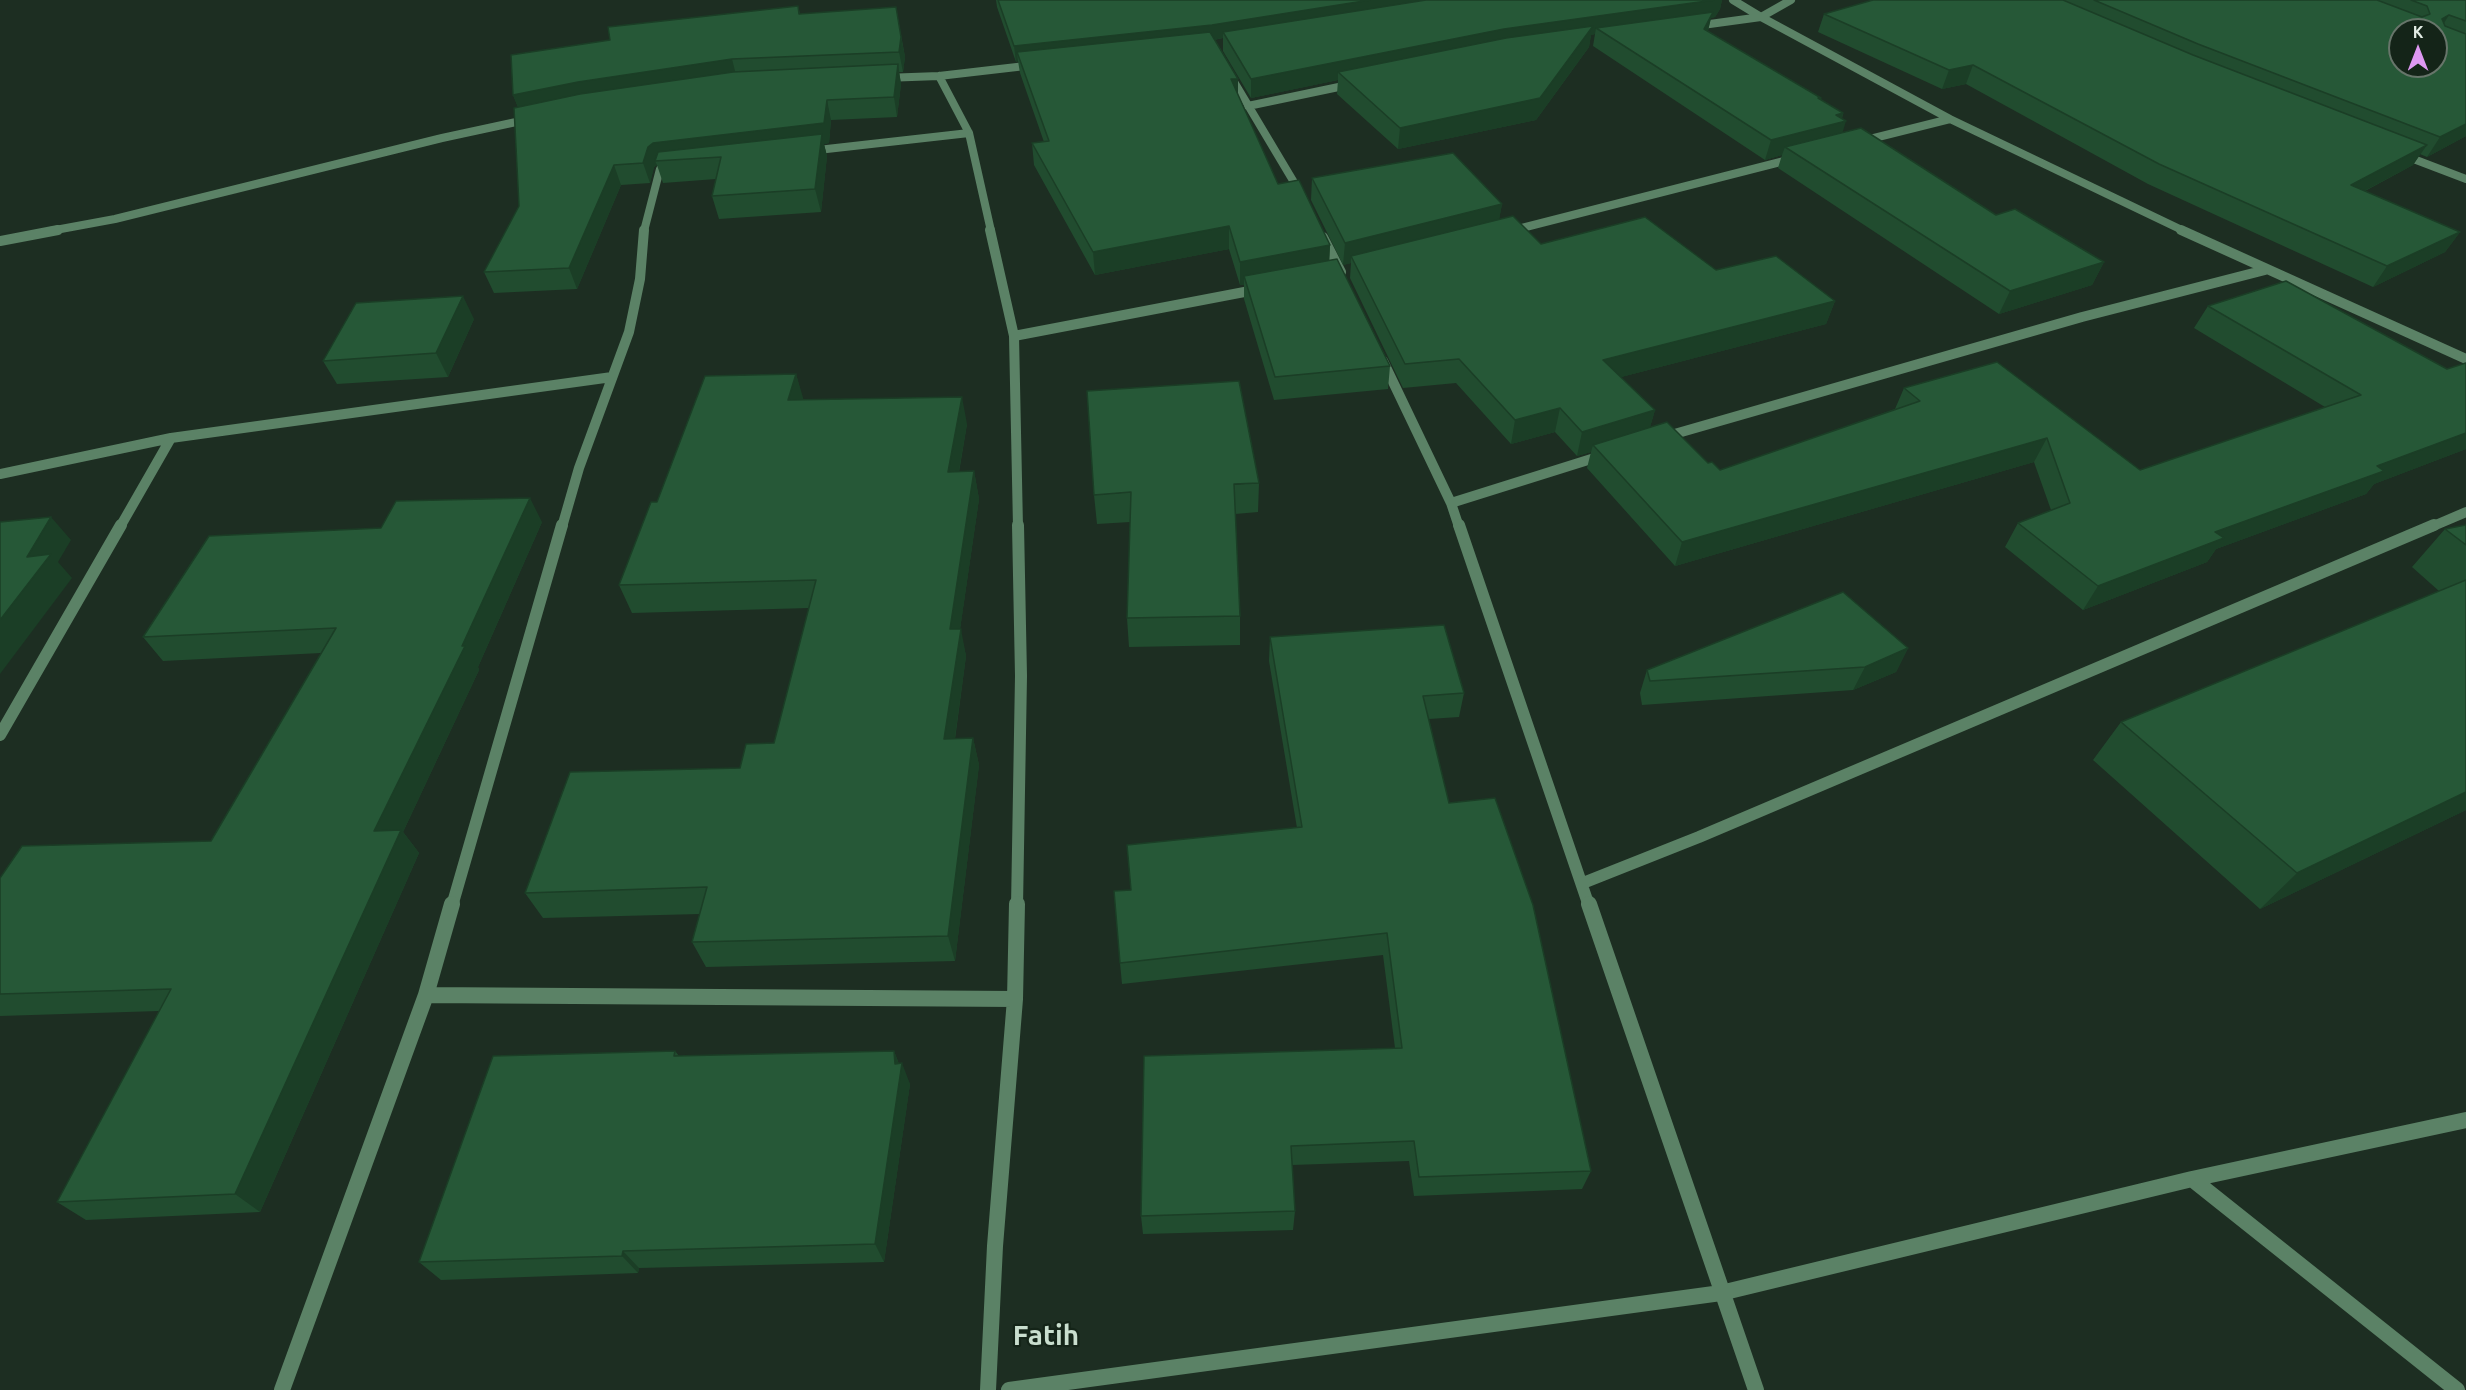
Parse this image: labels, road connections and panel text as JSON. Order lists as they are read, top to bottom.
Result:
{
  "districts": ["Fatih"],
  "north": "top"
}
